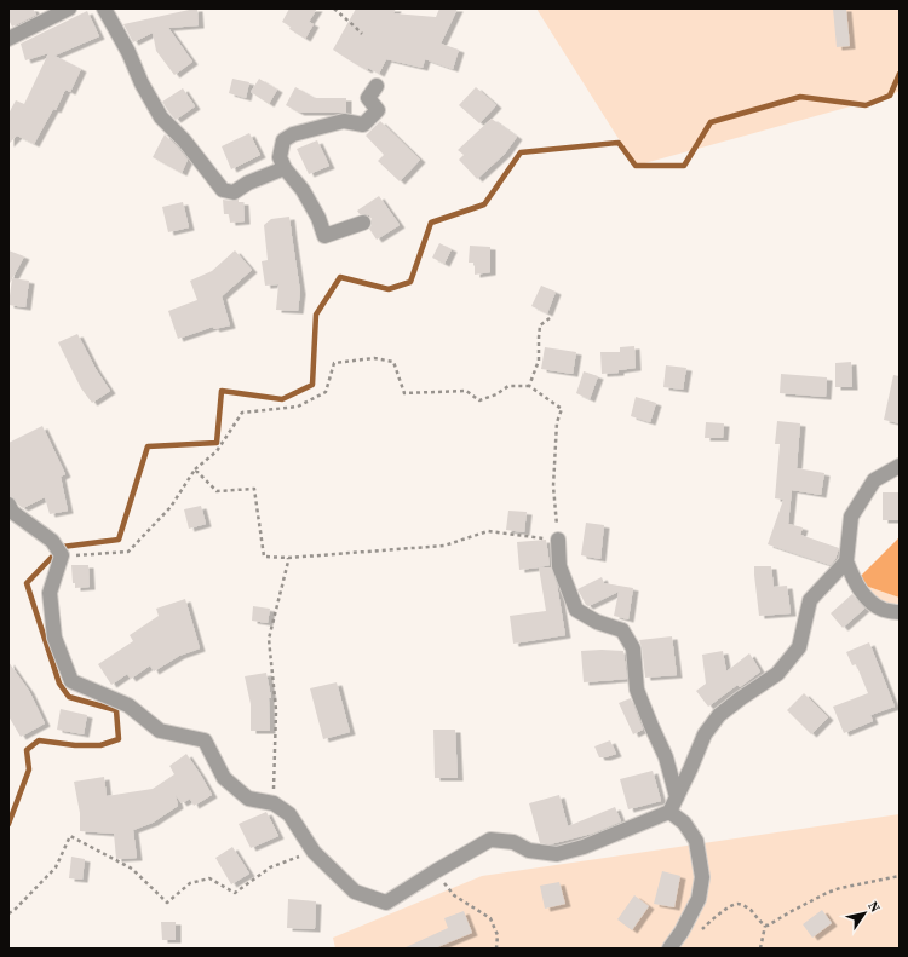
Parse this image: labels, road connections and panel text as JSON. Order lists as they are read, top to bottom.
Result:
{
  "north": "top right"
}
